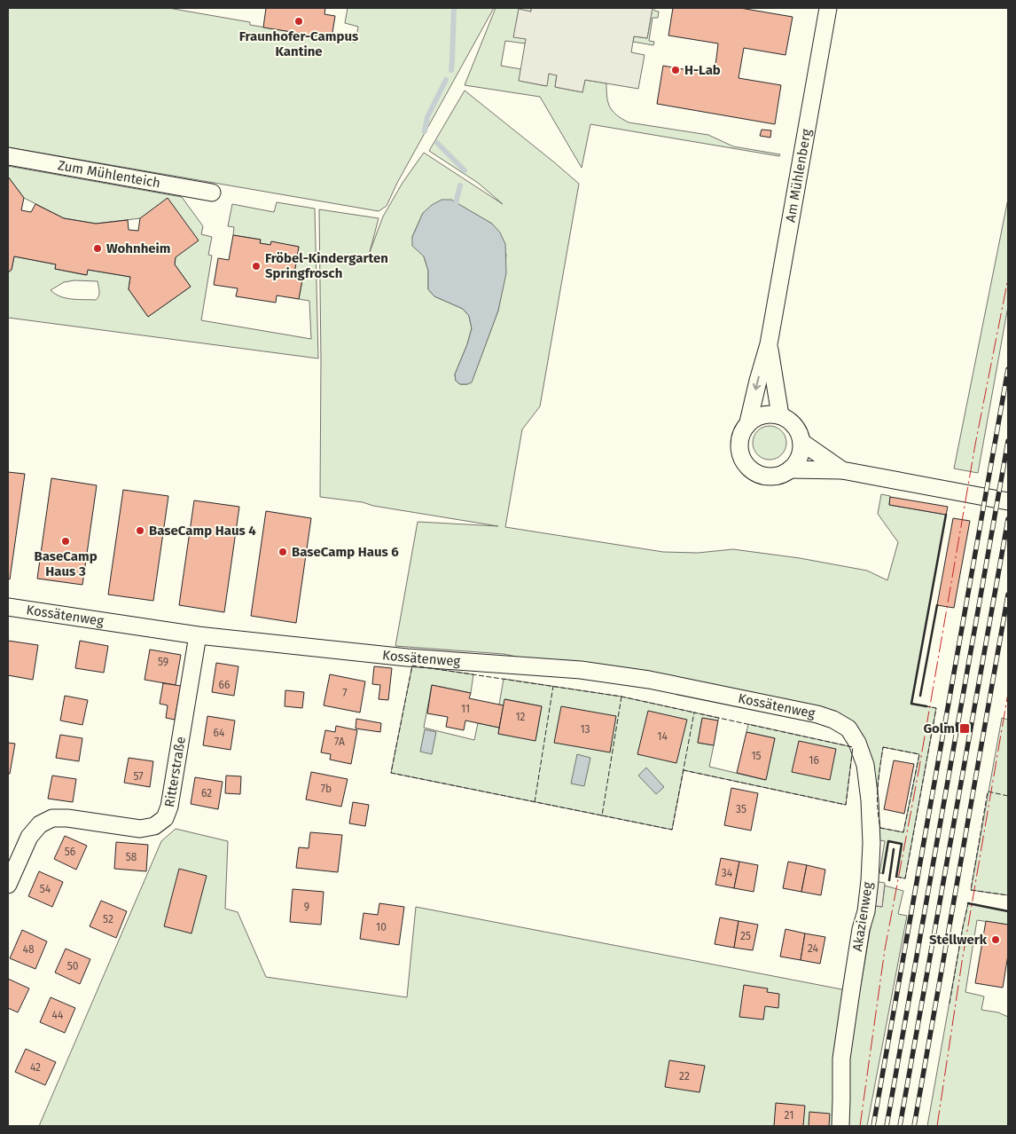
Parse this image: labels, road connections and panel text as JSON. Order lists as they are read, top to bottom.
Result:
{
  "streets": {
    "street": [
      "Zum Mühlenteich",
      "Am Mühlenberg",
      "Kossätenweg",
      "Ritterstraße",
      "Akazienweg"
    ]
  },
  "crossings": [
    ["Kossätenweg", "Ritterstraße"],
    ["Kossätenweg", "Akazienweg"]
  ],
  "places": {
    "other": [
      "Fraunhofer-Campus Kantine",
      "H-Lab",
      "Wohnheim",
      "Fröbel-Kindergarten Springfrosch",
      "BaseCamp Haus 4",
      "BaseCamp Haus 3",
      "BaseCamp Haus 6",
      "Stellwerk"
    ],
    "transit": ["Golm"]
  },
  "house_numbers": [
    "59",
    "66",
    "7",
    "11",
    "12",
    "13",
    "64",
    "14",
    "7A",
    "15",
    "16",
    "57",
    "7b",
    "62",
    "35",
    "56",
    "58",
    "34",
    "54",
    "9",
    "52",
    "10",
    "25",
    "24",
    "48",
    "50",
    "44",
    "42",
    "22",
    "21"
  ]
}
